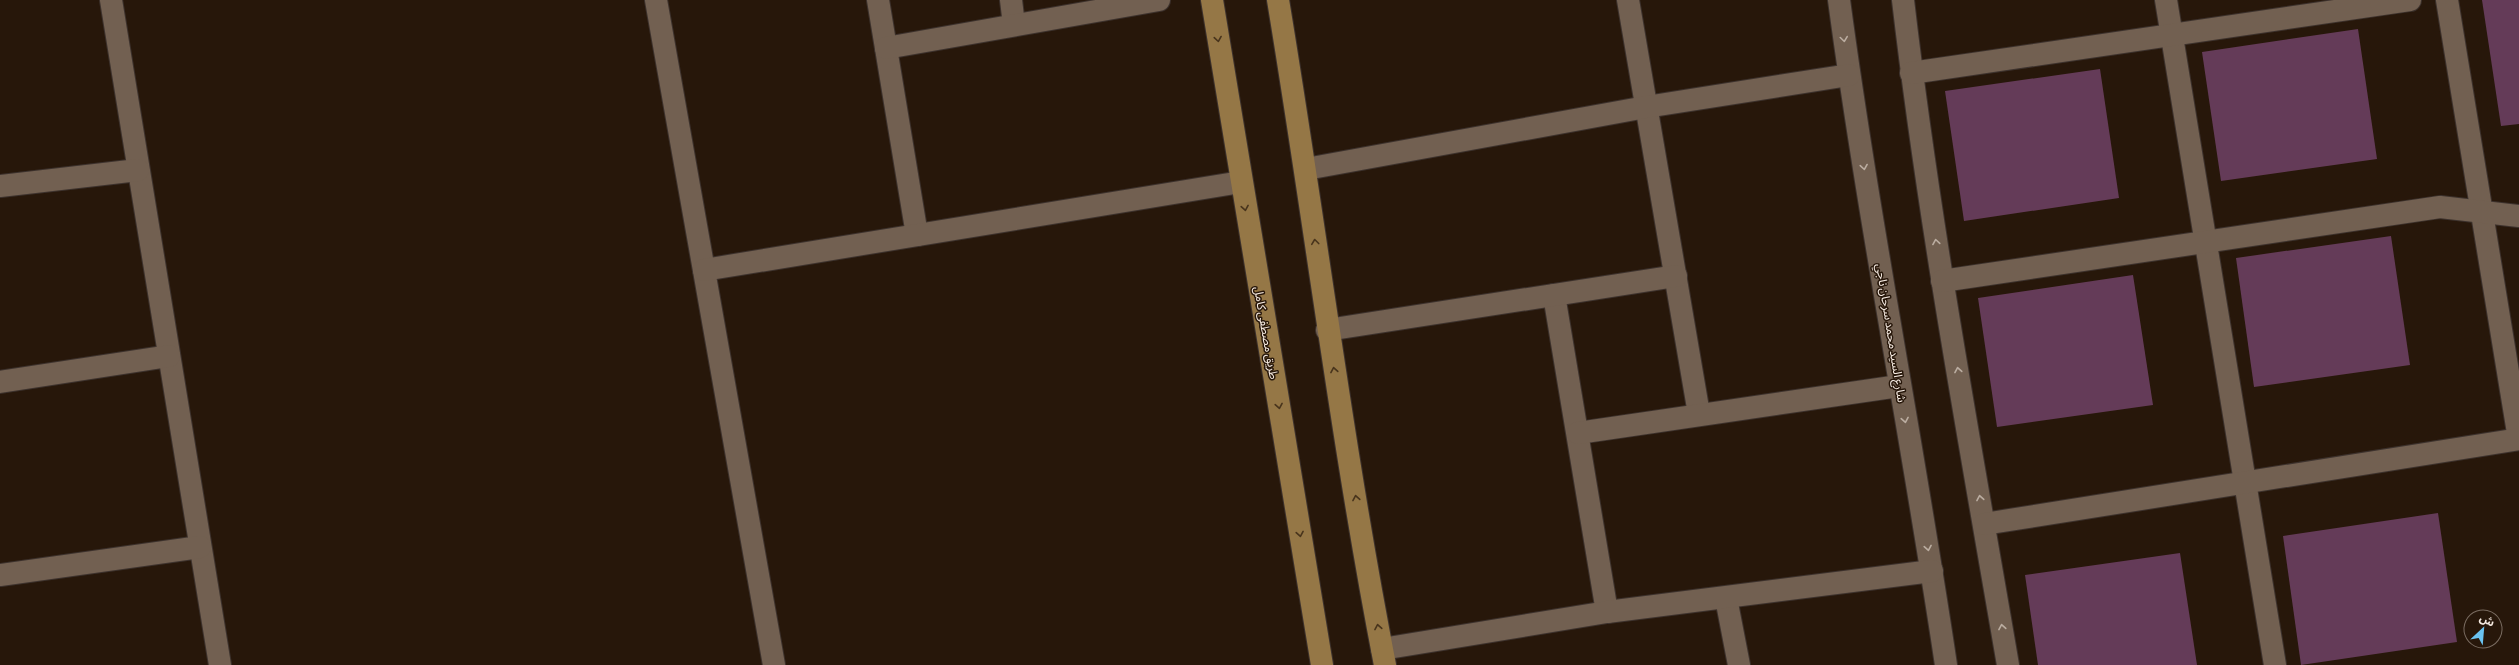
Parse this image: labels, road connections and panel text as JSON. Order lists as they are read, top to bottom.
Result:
{
  "streets": {
    "main road": ["طريق مصطفى كامل"],
    "street": ["شارع السيد محمد سرحان ناجي"]
  },
  "north": "top right"
}
